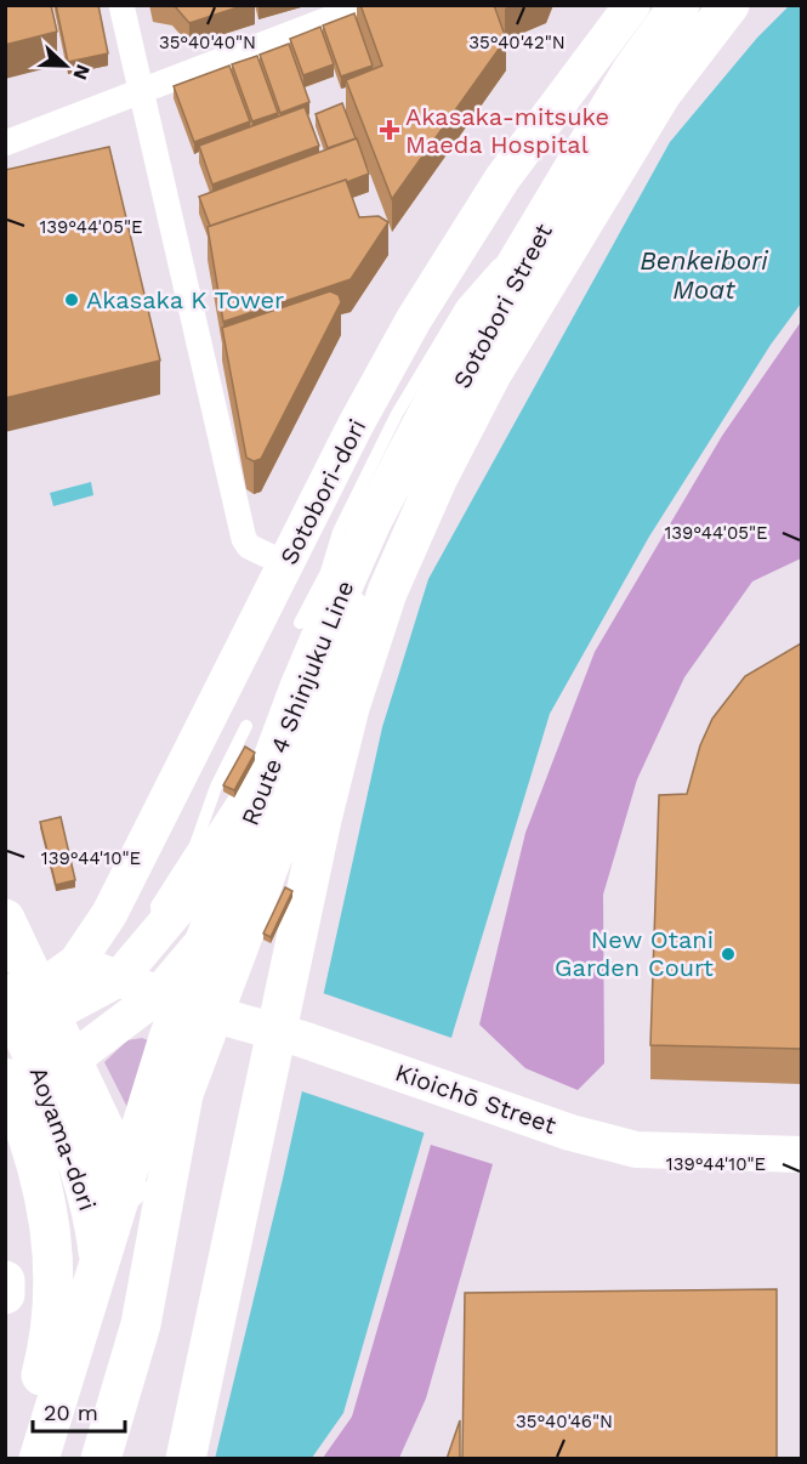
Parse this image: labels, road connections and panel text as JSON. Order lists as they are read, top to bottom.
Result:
{
  "streets": {
    "highway": ["Route 4 Shinjuku Line", "Aoyama-dori"],
    "main road": ["Sotobori Street", "Sotobori-dori", "Kioichō Street"]
  },
  "crossings": [
    ["Sotobori-dori", "Kioichō Street"],
    ["Sotobori-dori", "Aoyama-dori"]
  ],
  "water": ["Benkeibori Moat"],
  "places": {
    "health": ["Akasaka-mitsuke Maeda Hospital"],
    "other": ["Akasaka K Tower", "New Otani Garden Court"]
  },
  "scale_bar": "20 m",
  "north": "right",
  "coordinates": [
    "35°40'40\"N",
    "35°40'42\"N",
    "139°44'05\"E",
    "139°44'10\"E",
    "35°40'46\"N"
  ]
}
